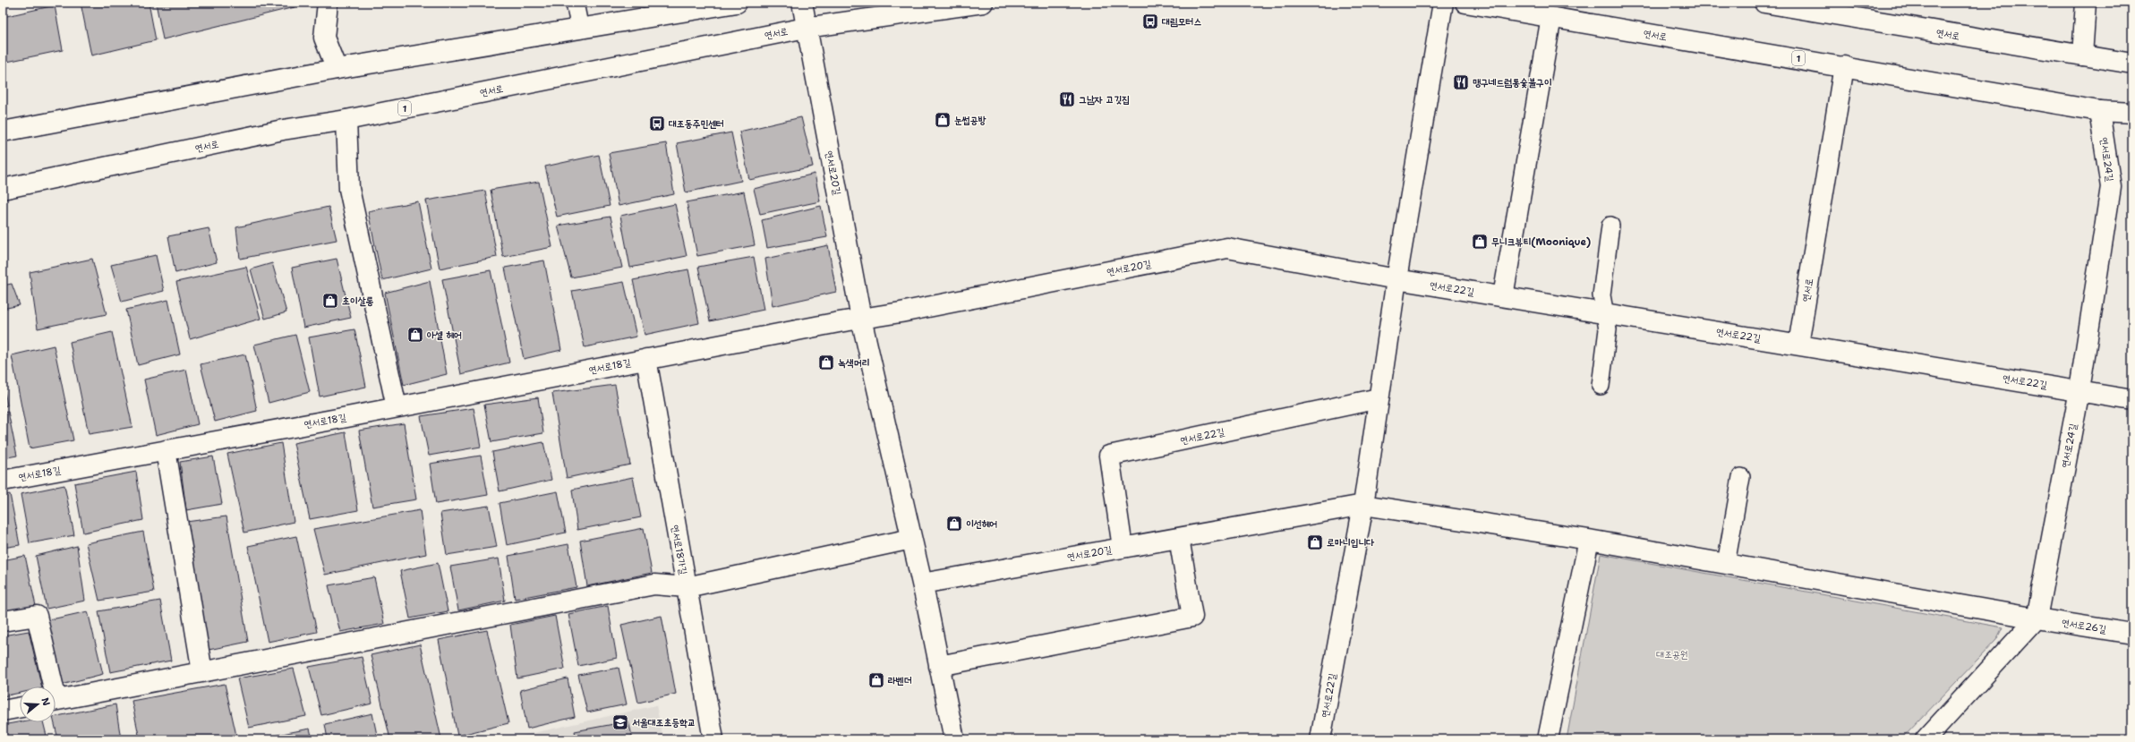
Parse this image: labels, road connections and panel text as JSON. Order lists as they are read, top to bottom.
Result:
{
  "streets": {
    "street": [
      "연서로",
      "1",
      "연서로24길",
      "연서로20길",
      "연서로22길",
      "연서로18길",
      "연서로18가길",
      "연서로26길"
    ]
  },
  "crossings": [
    ["연서로", "연서로24길"],
    ["연서로", "연서로20길"],
    ["연서로", "연서로22길"],
    ["연서로24길", "연서로22길"],
    ["연서로24길", "연서로26길"],
    ["연서로20길", "연서로22길"],
    ["연서로20길", "연서로18길"],
    ["연서로20길", "연서로18가길"],
    ["연서로18길", "연서로18가길"]
  ],
  "parks": ["대조공원"],
  "places": {
    "bus stop": ["대림모터스", "대조동주민센터"],
    "restaurant": ["맹구네드럼통숯불구이", "그남자 고깃집"],
    "shop": [
      "눈썹공방",
      "무니크뷰티(Moonique)",
      "초이살롱",
      "아셀 헤어",
      "녹색머리",
      "이선헤어",
      "로마니입니다",
      "라벤더"
    ],
    "school or university": ["서울대조초등학교"]
  },
  "north": "right"
}
